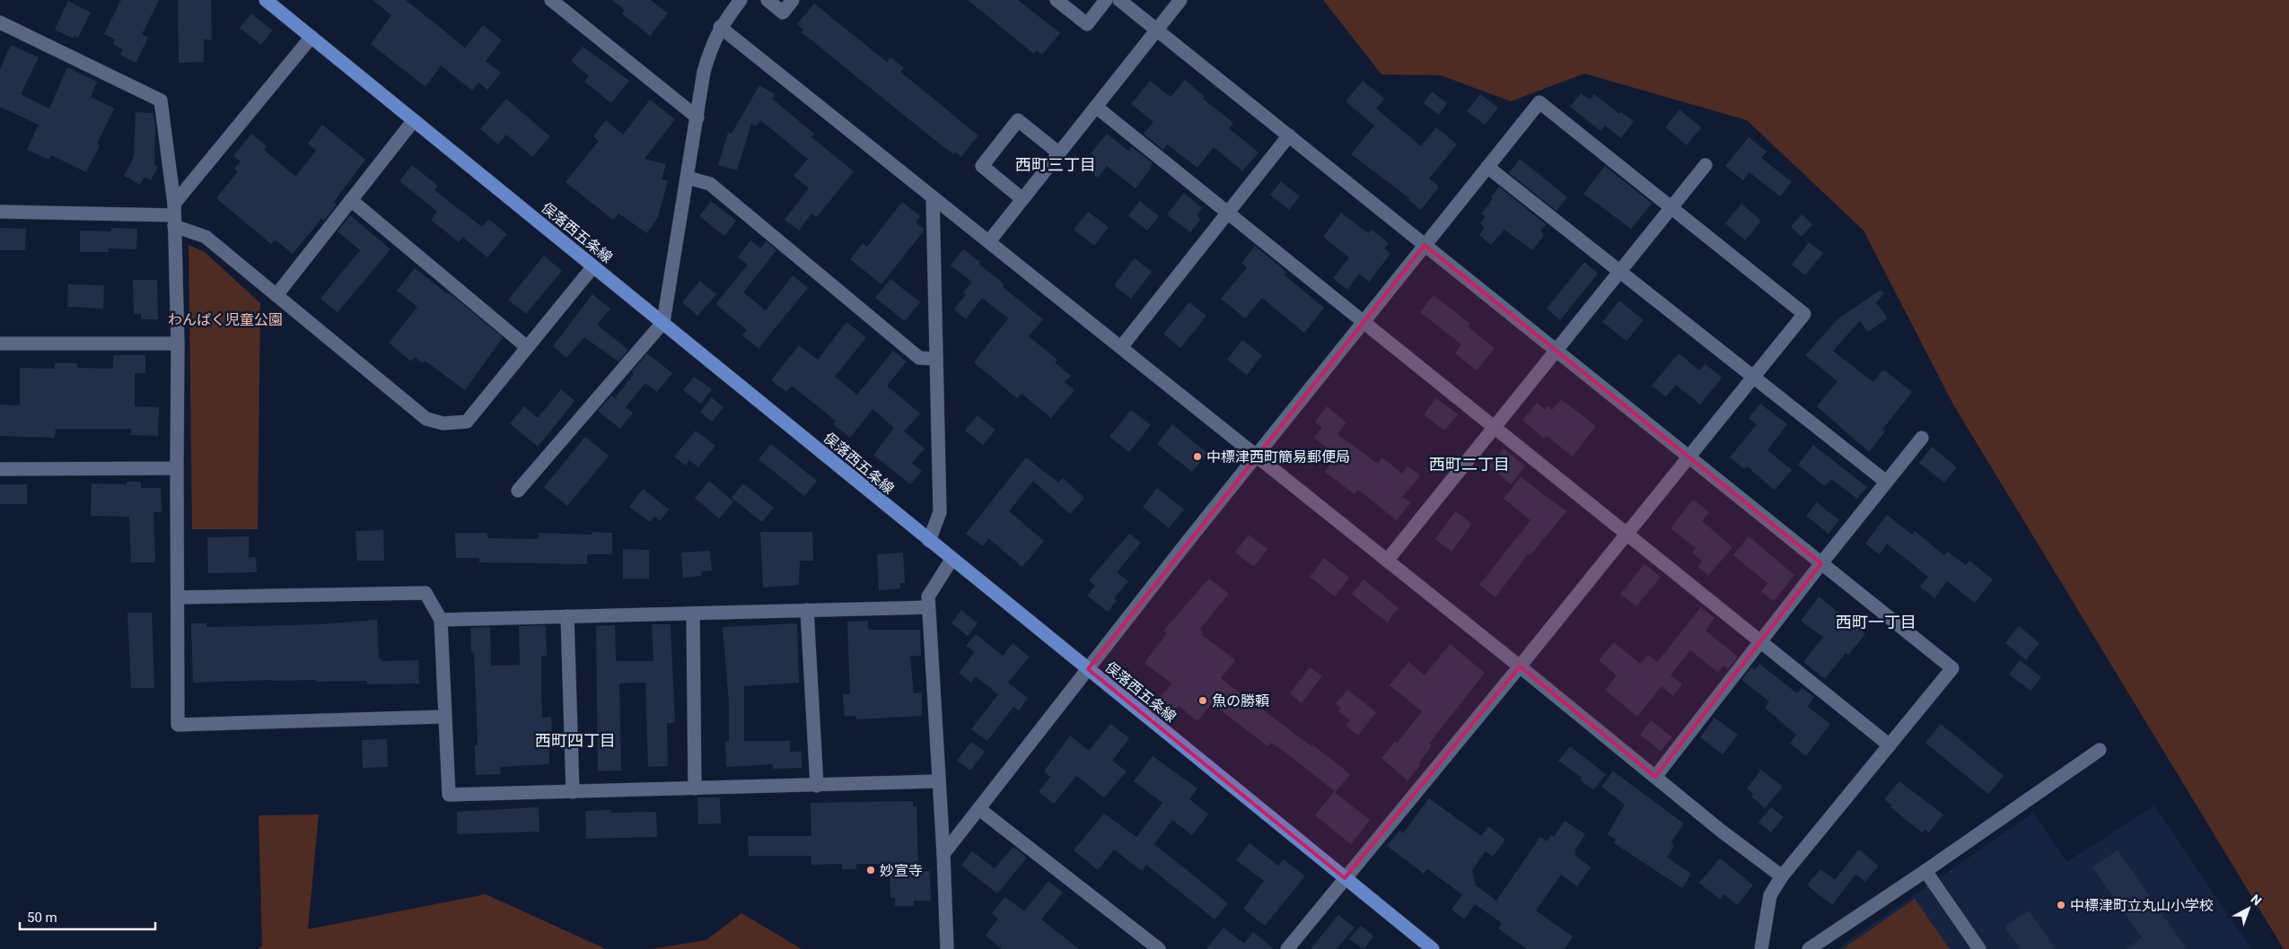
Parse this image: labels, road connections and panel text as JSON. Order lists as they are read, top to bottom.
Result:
{
  "streets": {
    "main road": ["俣落西五条線"]
  },
  "districts": [
    "西町三丁目",
    "西町二丁目",
    "西町一丁目",
    "西町四丁目"
  ],
  "parks": ["わんぱく児童公園"],
  "places": [
    "中標津西町簡易郵便局",
    "魚の勝頼",
    "妙宣寺",
    "中標津町立丸山小学校"
  ],
  "scale_bar": "50 m",
  "north": "top right"
}
